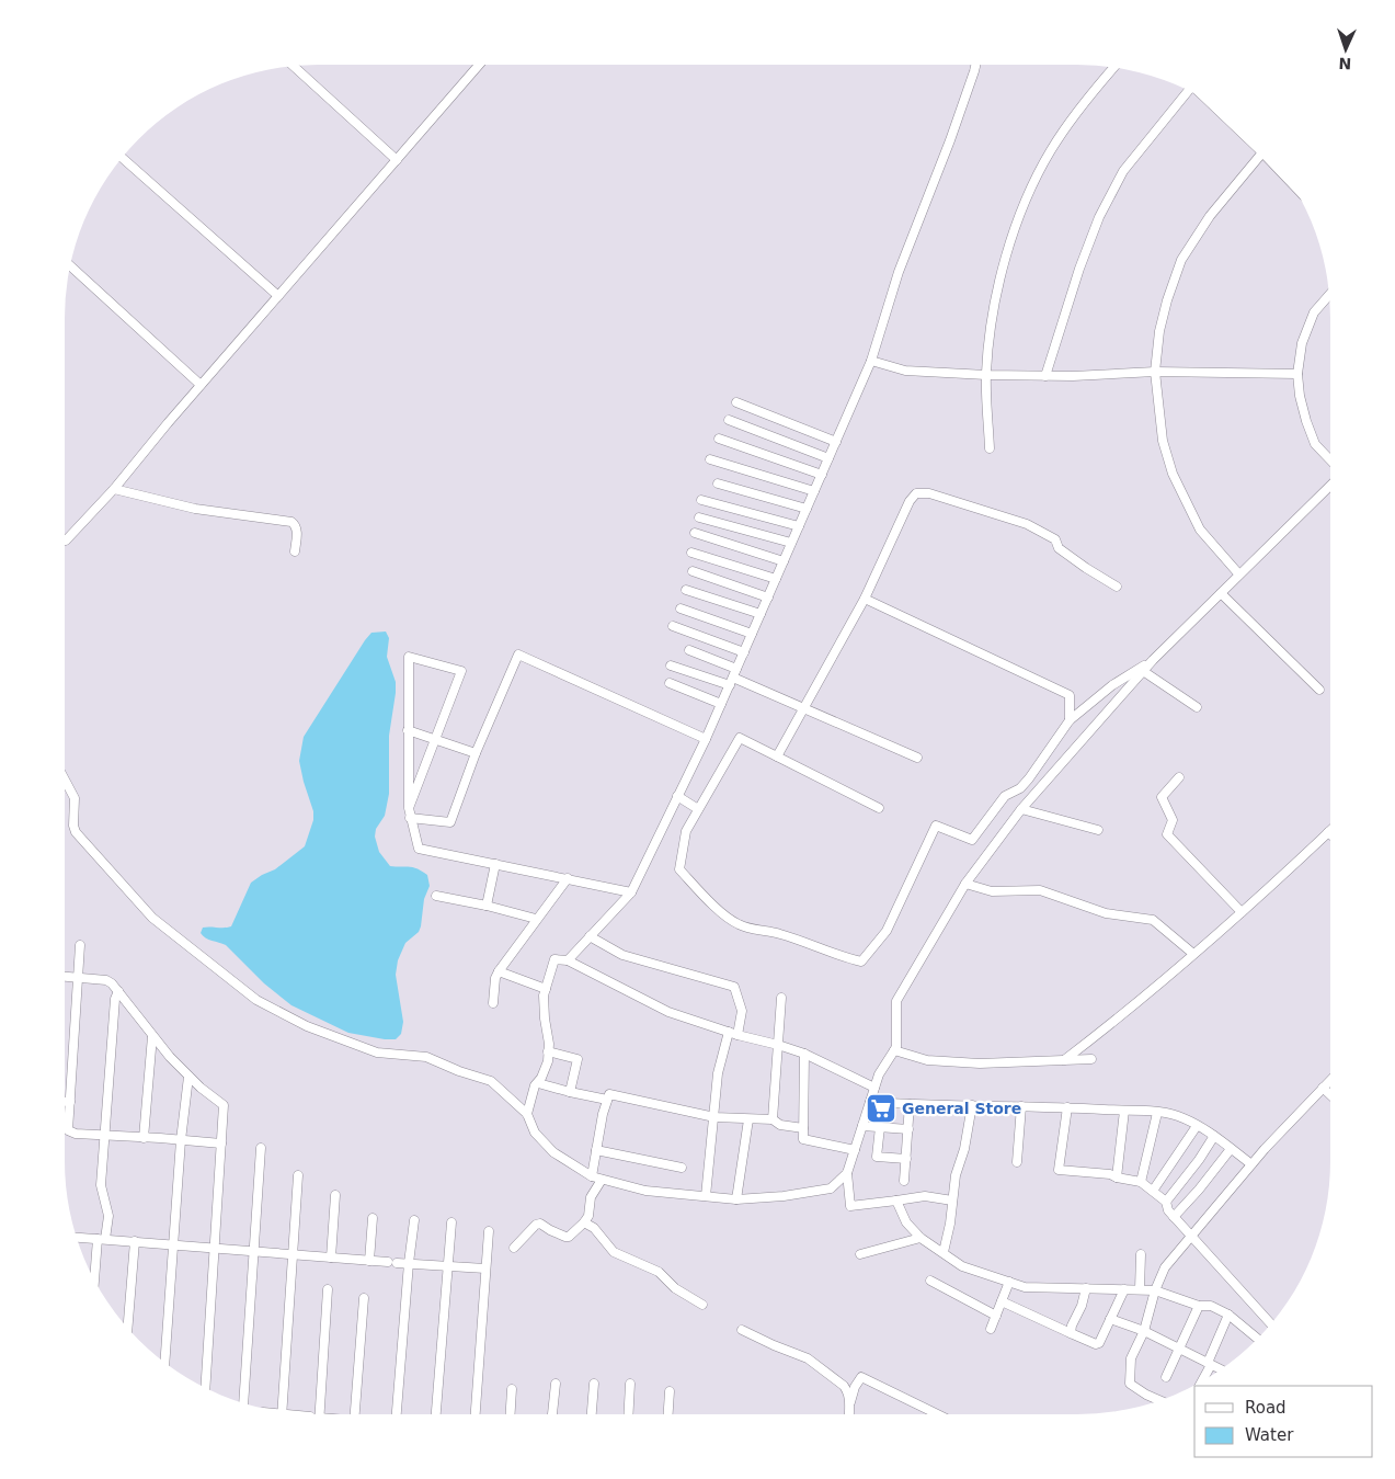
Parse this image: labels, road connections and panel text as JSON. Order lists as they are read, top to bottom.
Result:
{
  "places": {
    "supermarket": ["General Store"]
  },
  "legend": ["Road", "Water"],
  "north": "bottom"
}
